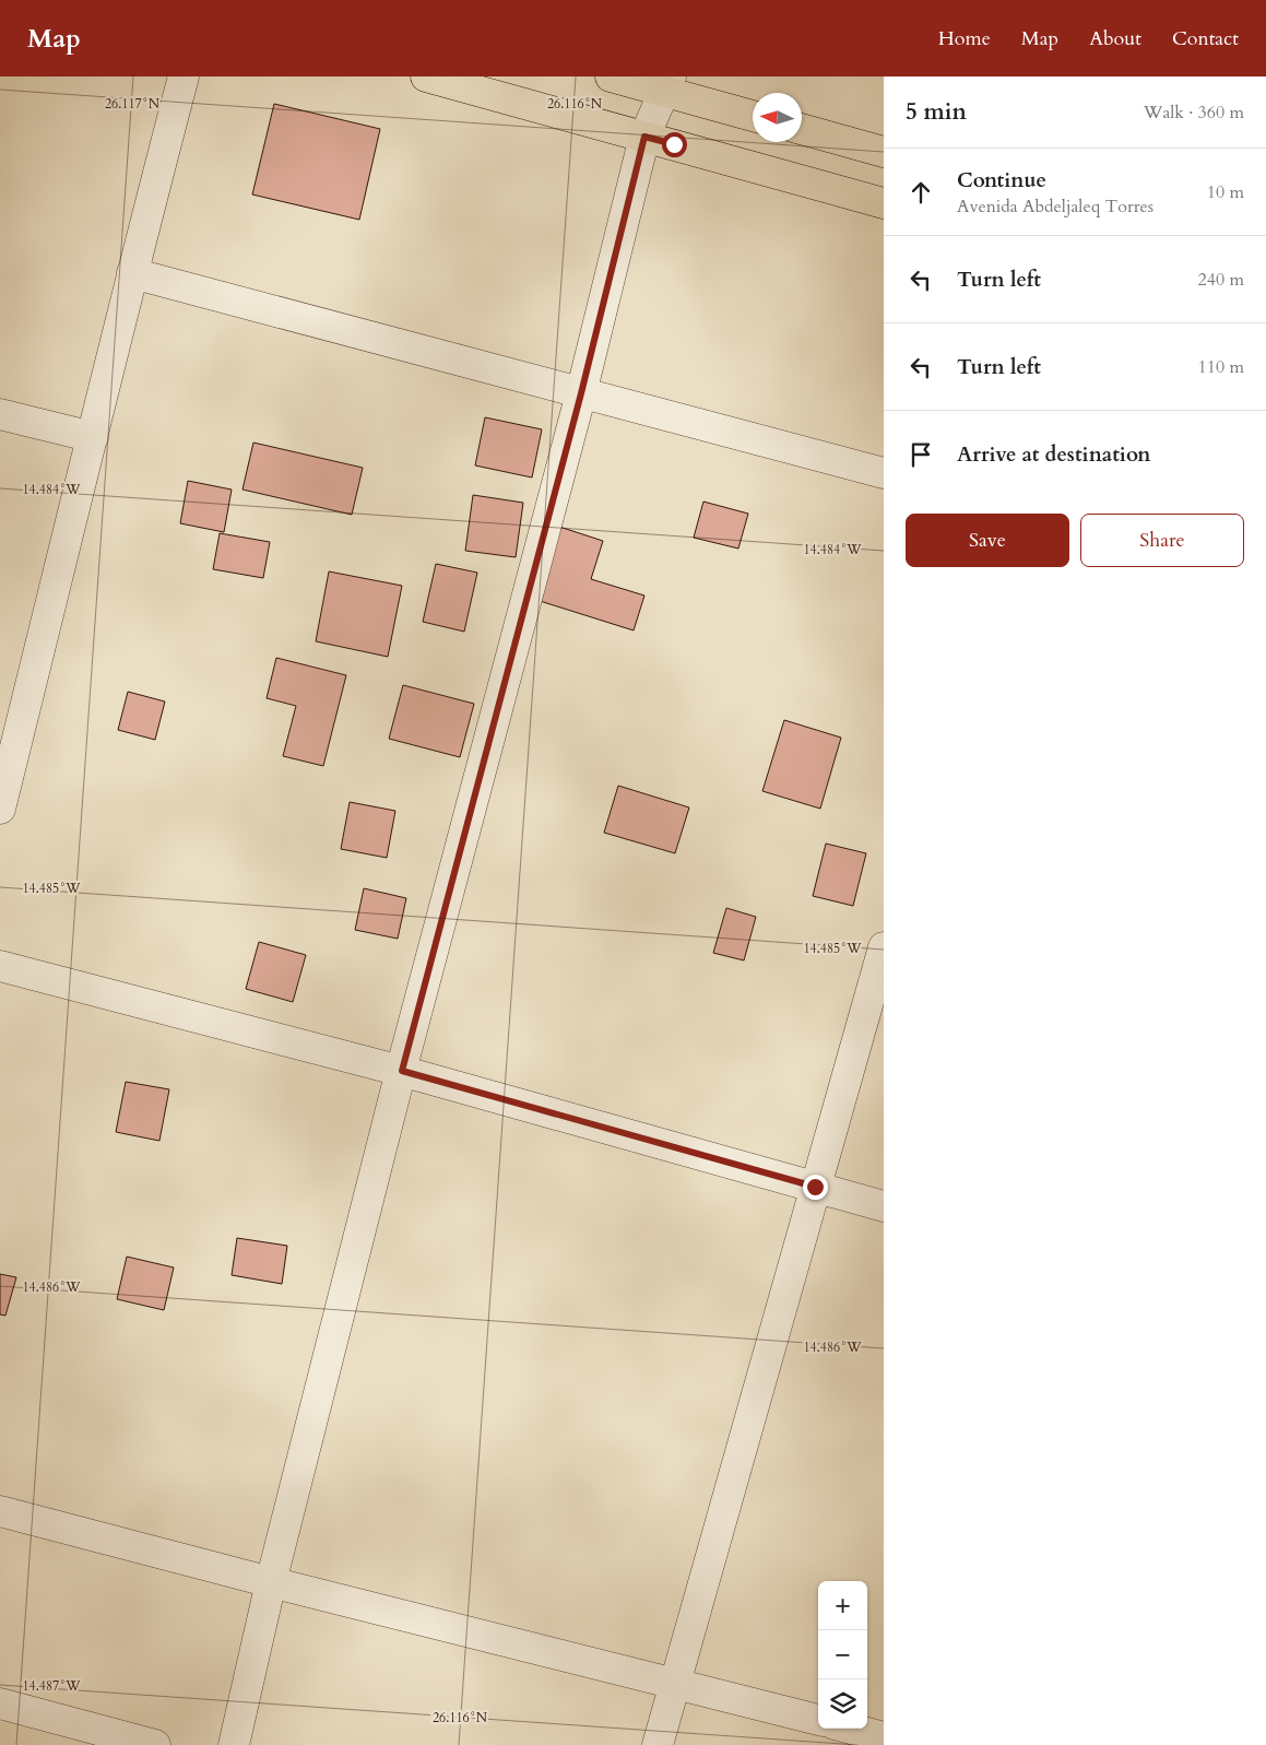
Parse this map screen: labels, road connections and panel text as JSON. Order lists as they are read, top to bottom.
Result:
{
  "north": "left",
  "page": {
    "header": "Map",
    "nav": [
      "Home",
      "Map",
      "About",
      "Contact"
    ],
    "heading": ["5 min", "Walk · 360 m"],
    "list": [
      ["Continue", "Avenida Abdeljaleq Torres", "10 m"],
      ["Turn left", "240 m"],
      ["Turn left", "110 m"],
      "Arrive at destination"
    ],
    "buttons": ["Save", "Share"],
    "map_buttons": ["+", "−"]
  },
  "coordinates": [
    "26.117°N",
    "26.116°N",
    "14.484°W",
    "14.485°W",
    "14.486°W",
    "14.487°W"
  ]
}
